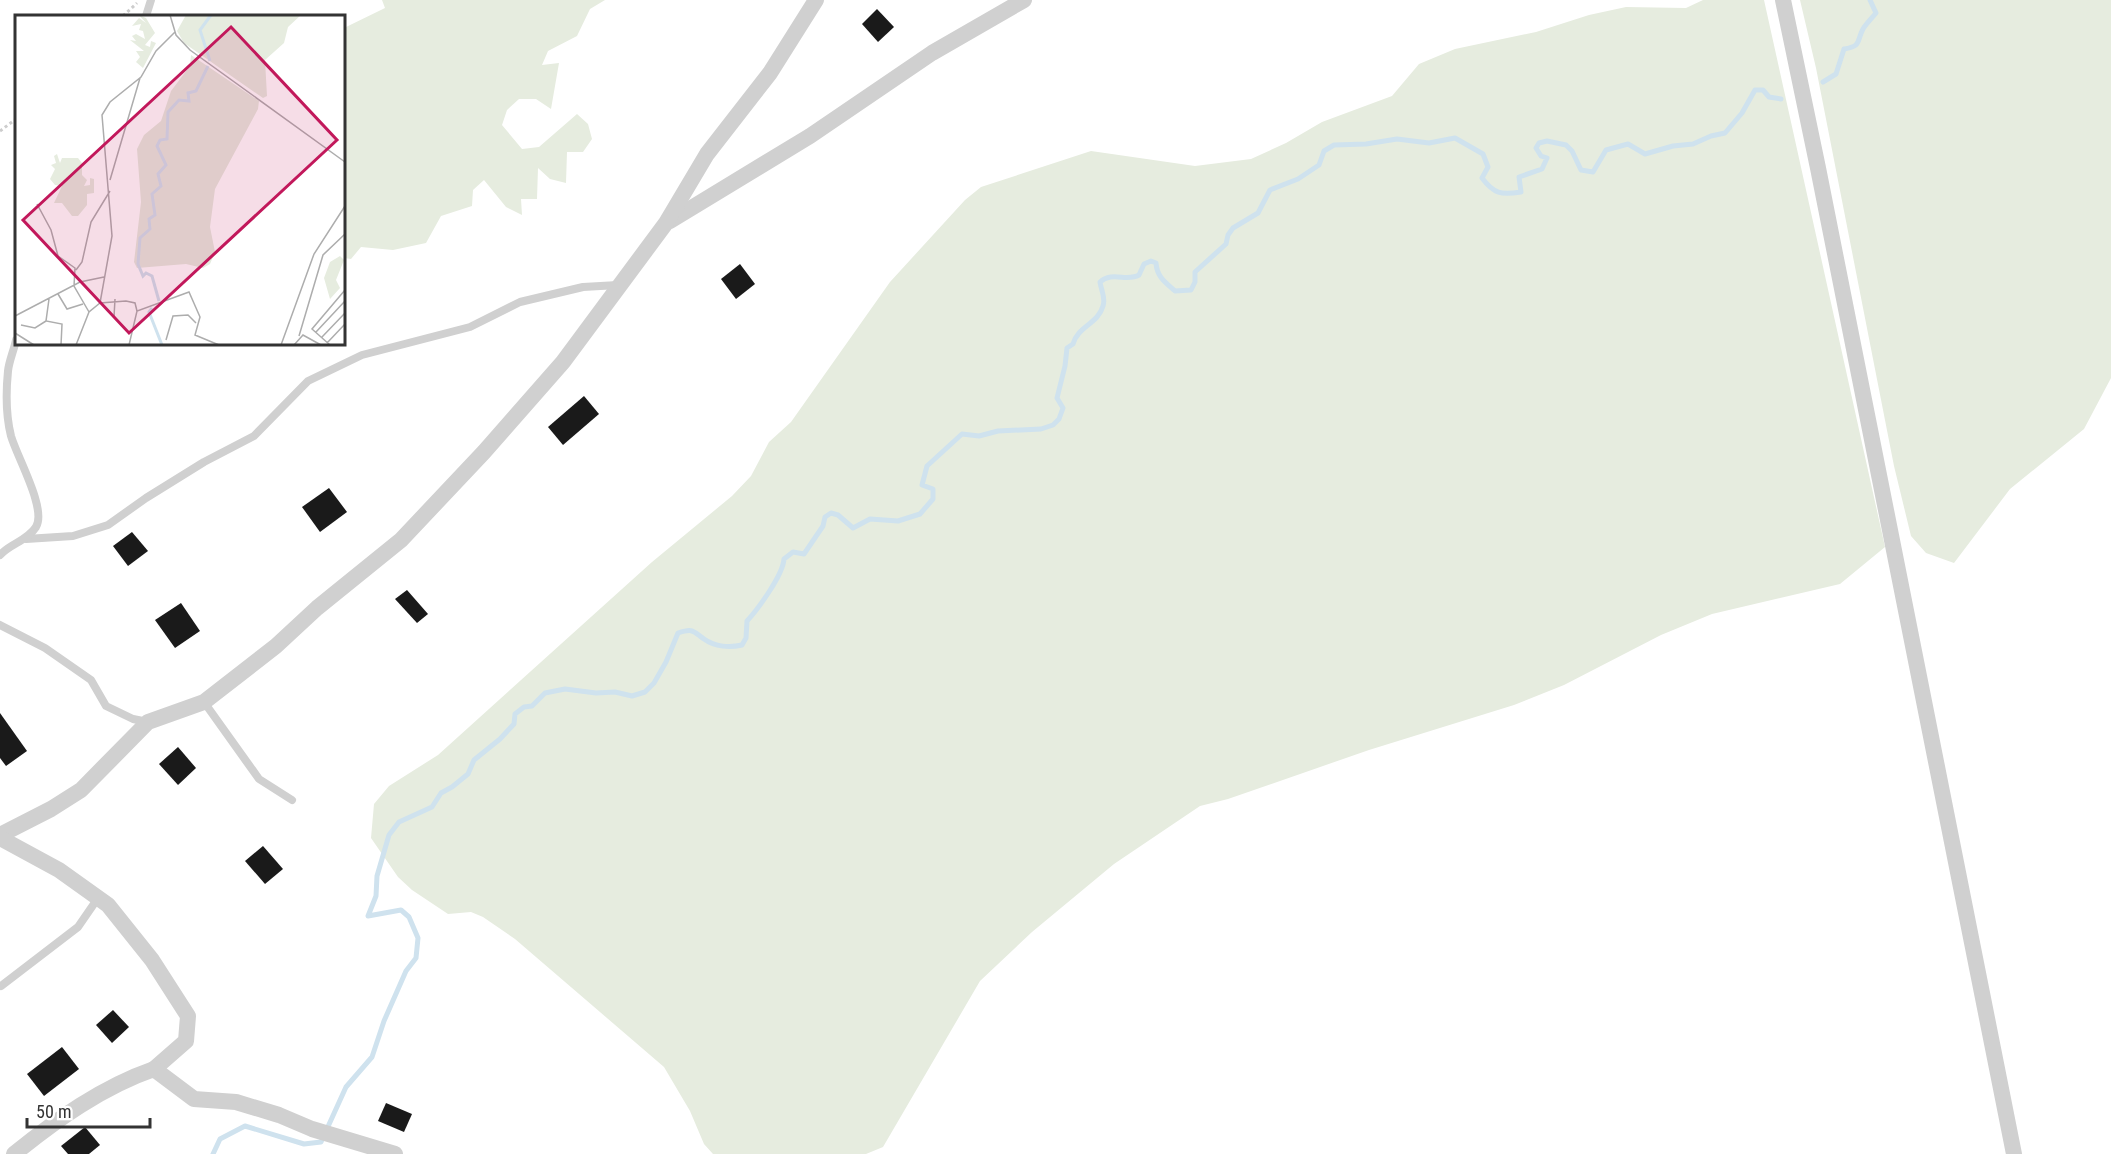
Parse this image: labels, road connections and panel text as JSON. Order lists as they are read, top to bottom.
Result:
{
  "scale_bar": "50 m"
}
